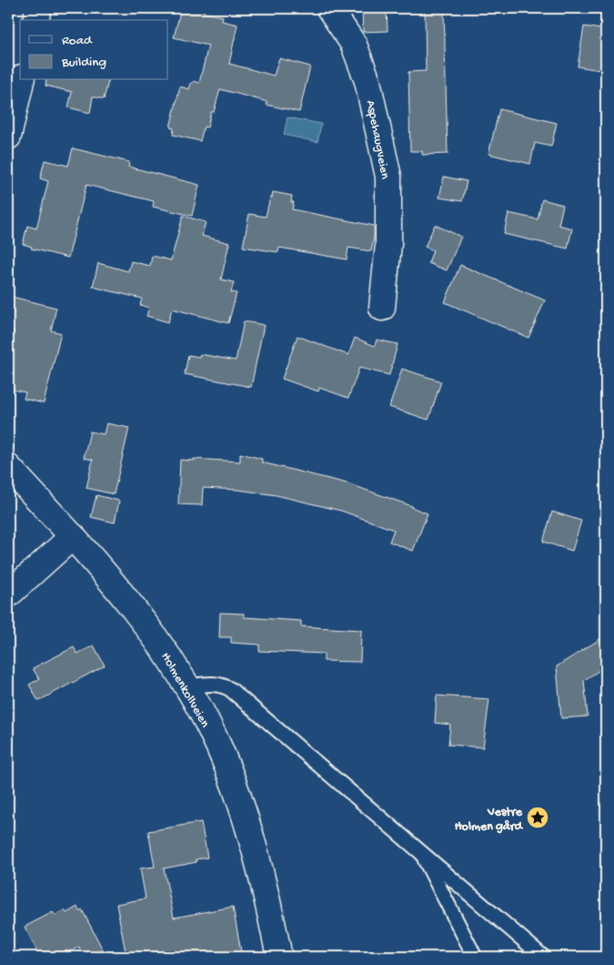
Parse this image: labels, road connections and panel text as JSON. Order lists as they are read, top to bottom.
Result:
{
  "streets": {
    "main road": ["Aspehaugveien", "Holmenkollveien"]
  },
  "places": {
    "place": ["Vestre Holmen gård"]
  },
  "legend": ["Road", "Building"]
}
